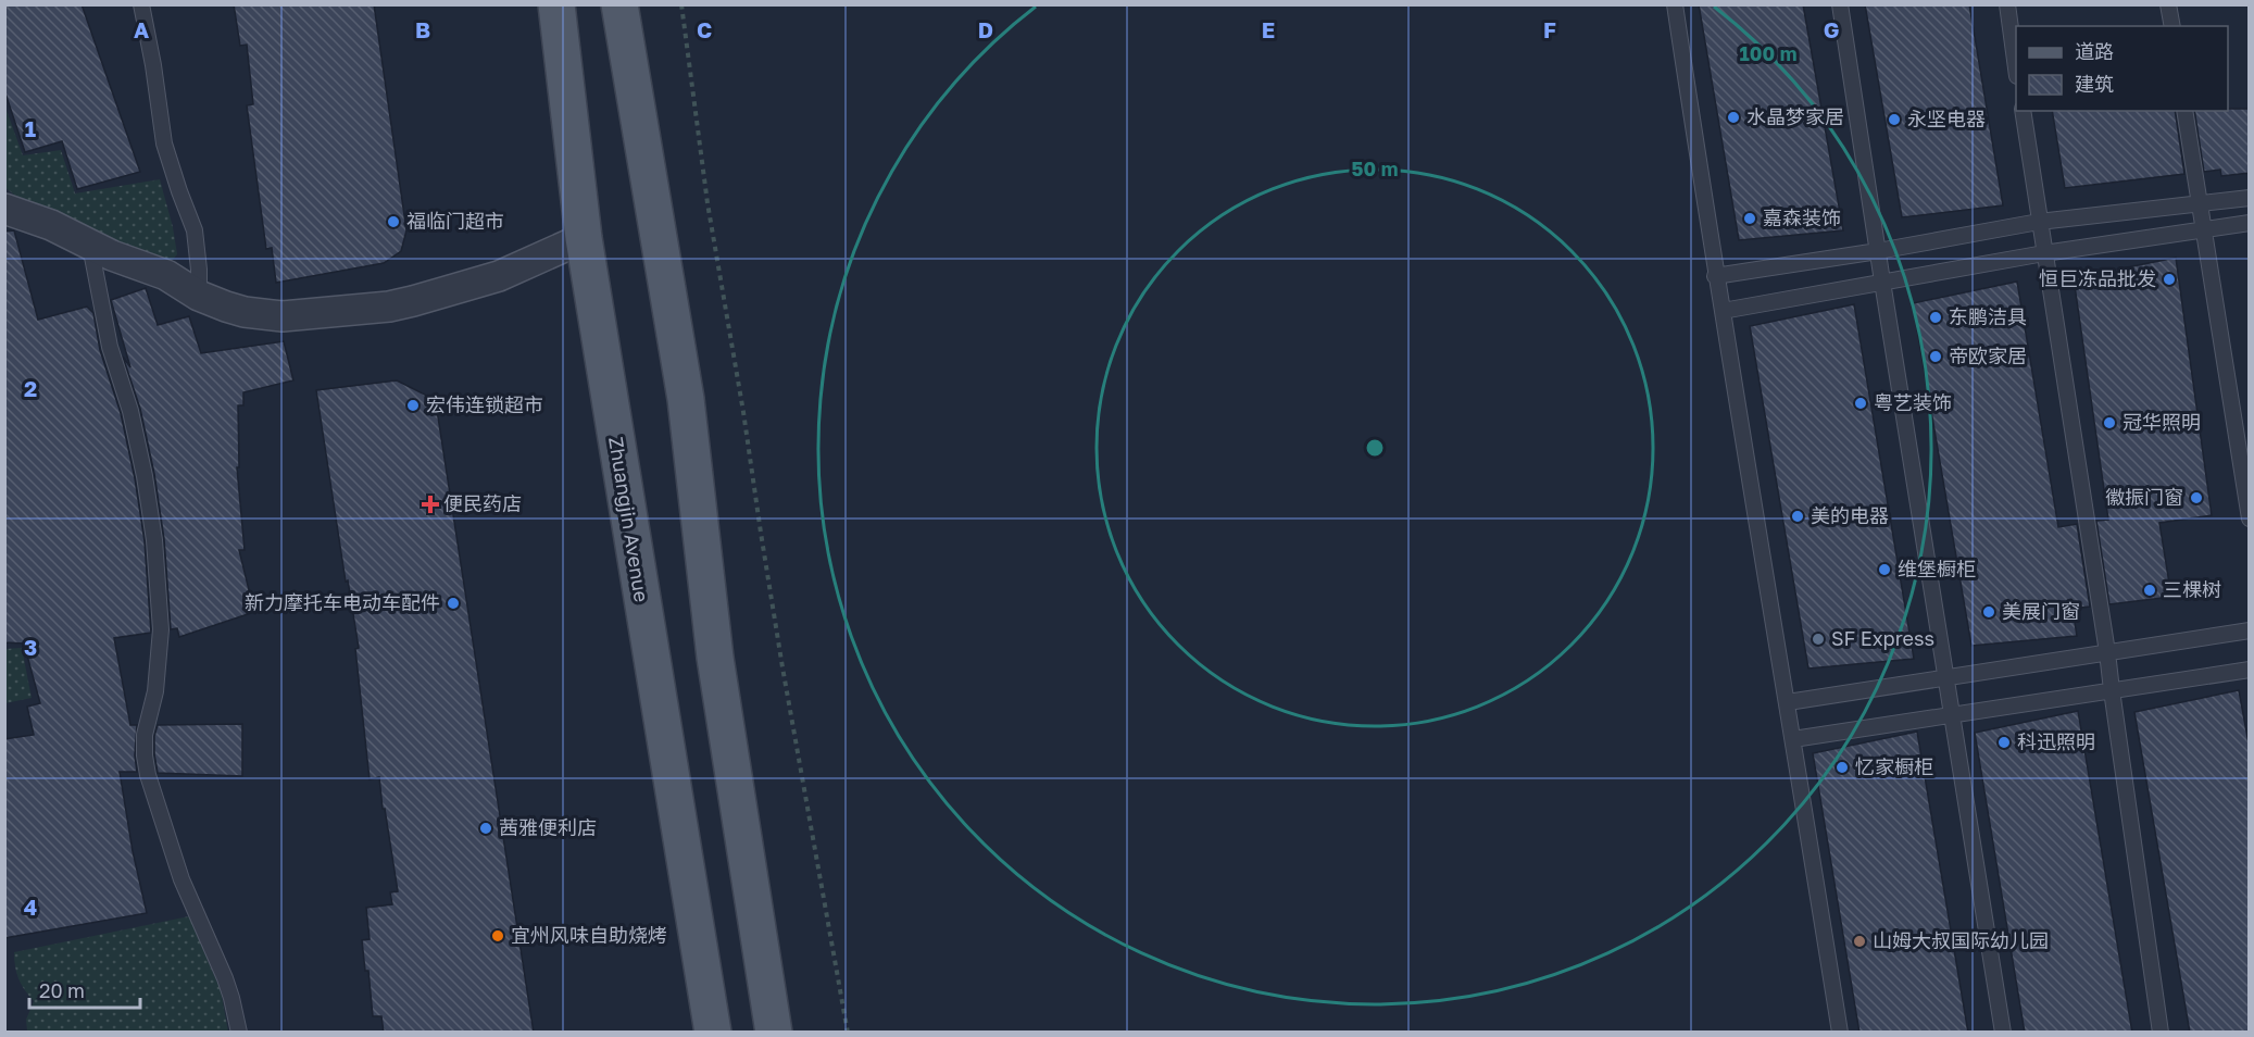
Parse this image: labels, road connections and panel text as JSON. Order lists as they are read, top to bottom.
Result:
{
  "streets": {
    "main road": ["Zhuangjin Avenue"]
  },
  "places": {
    "other": [
      "水晶梦家居",
      "永坚电器",
      "嘉森装饰",
      "福临门超市",
      "恒巨冻品批发",
      "东鹏洁具",
      "帝欧家居",
      "粤艺装饰",
      "宏伟连锁超市",
      "冠华照明",
      "徽振门窗",
      "美的电器",
      "维堡橱柜",
      "三棵树",
      "新力摩托车电动车配件",
      "美展门窗",
      "SF Express",
      "科迅照明",
      "忆家橱柜",
      "茜雅便利店",
      "宜州风味自助烧烤",
      "山姆大叔国际幼儿园"
    ],
    "health": ["便民药店"]
  },
  "legend": ["道路", "建筑"],
  "scale_bar": "20 m",
  "grid": {
    "columns": [
      "A",
      "B",
      "C",
      "D",
      "E",
      "F",
      "G"
    ],
    "rows": [
      "1",
      "2",
      "3",
      "4"
    ]
  },
  "rings": ["100 m", "50 m"]
}
